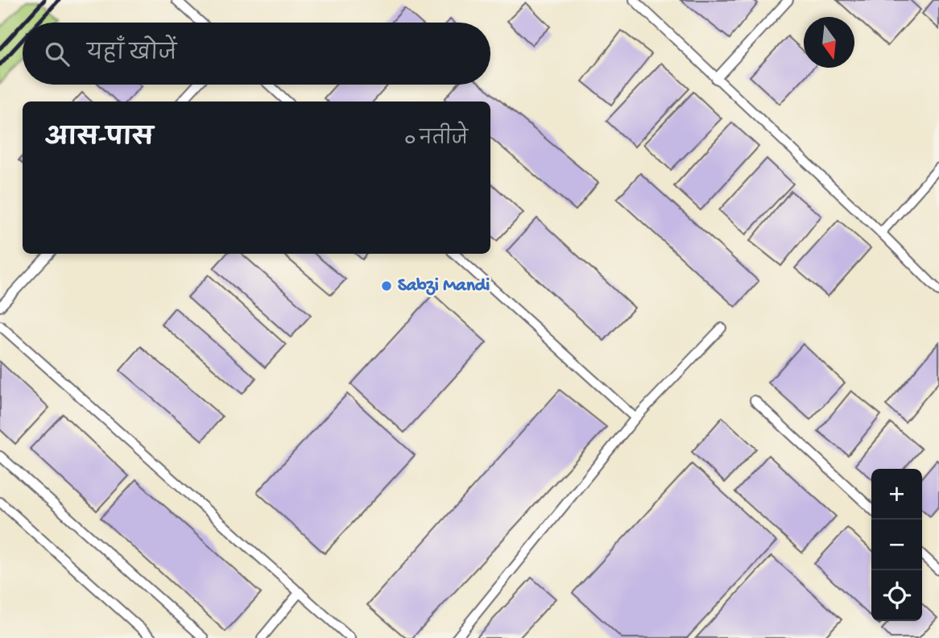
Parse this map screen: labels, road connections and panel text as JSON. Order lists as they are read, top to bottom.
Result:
{
  "places": ["Sabzi Mandi"],
  "north": "bottom",
  "page": {
    "search": "यहाँ खोजें",
    "heading": ["आस-पास", "0 नतीजे"],
    "map_buttons": ["+", "−"]
  }
}
